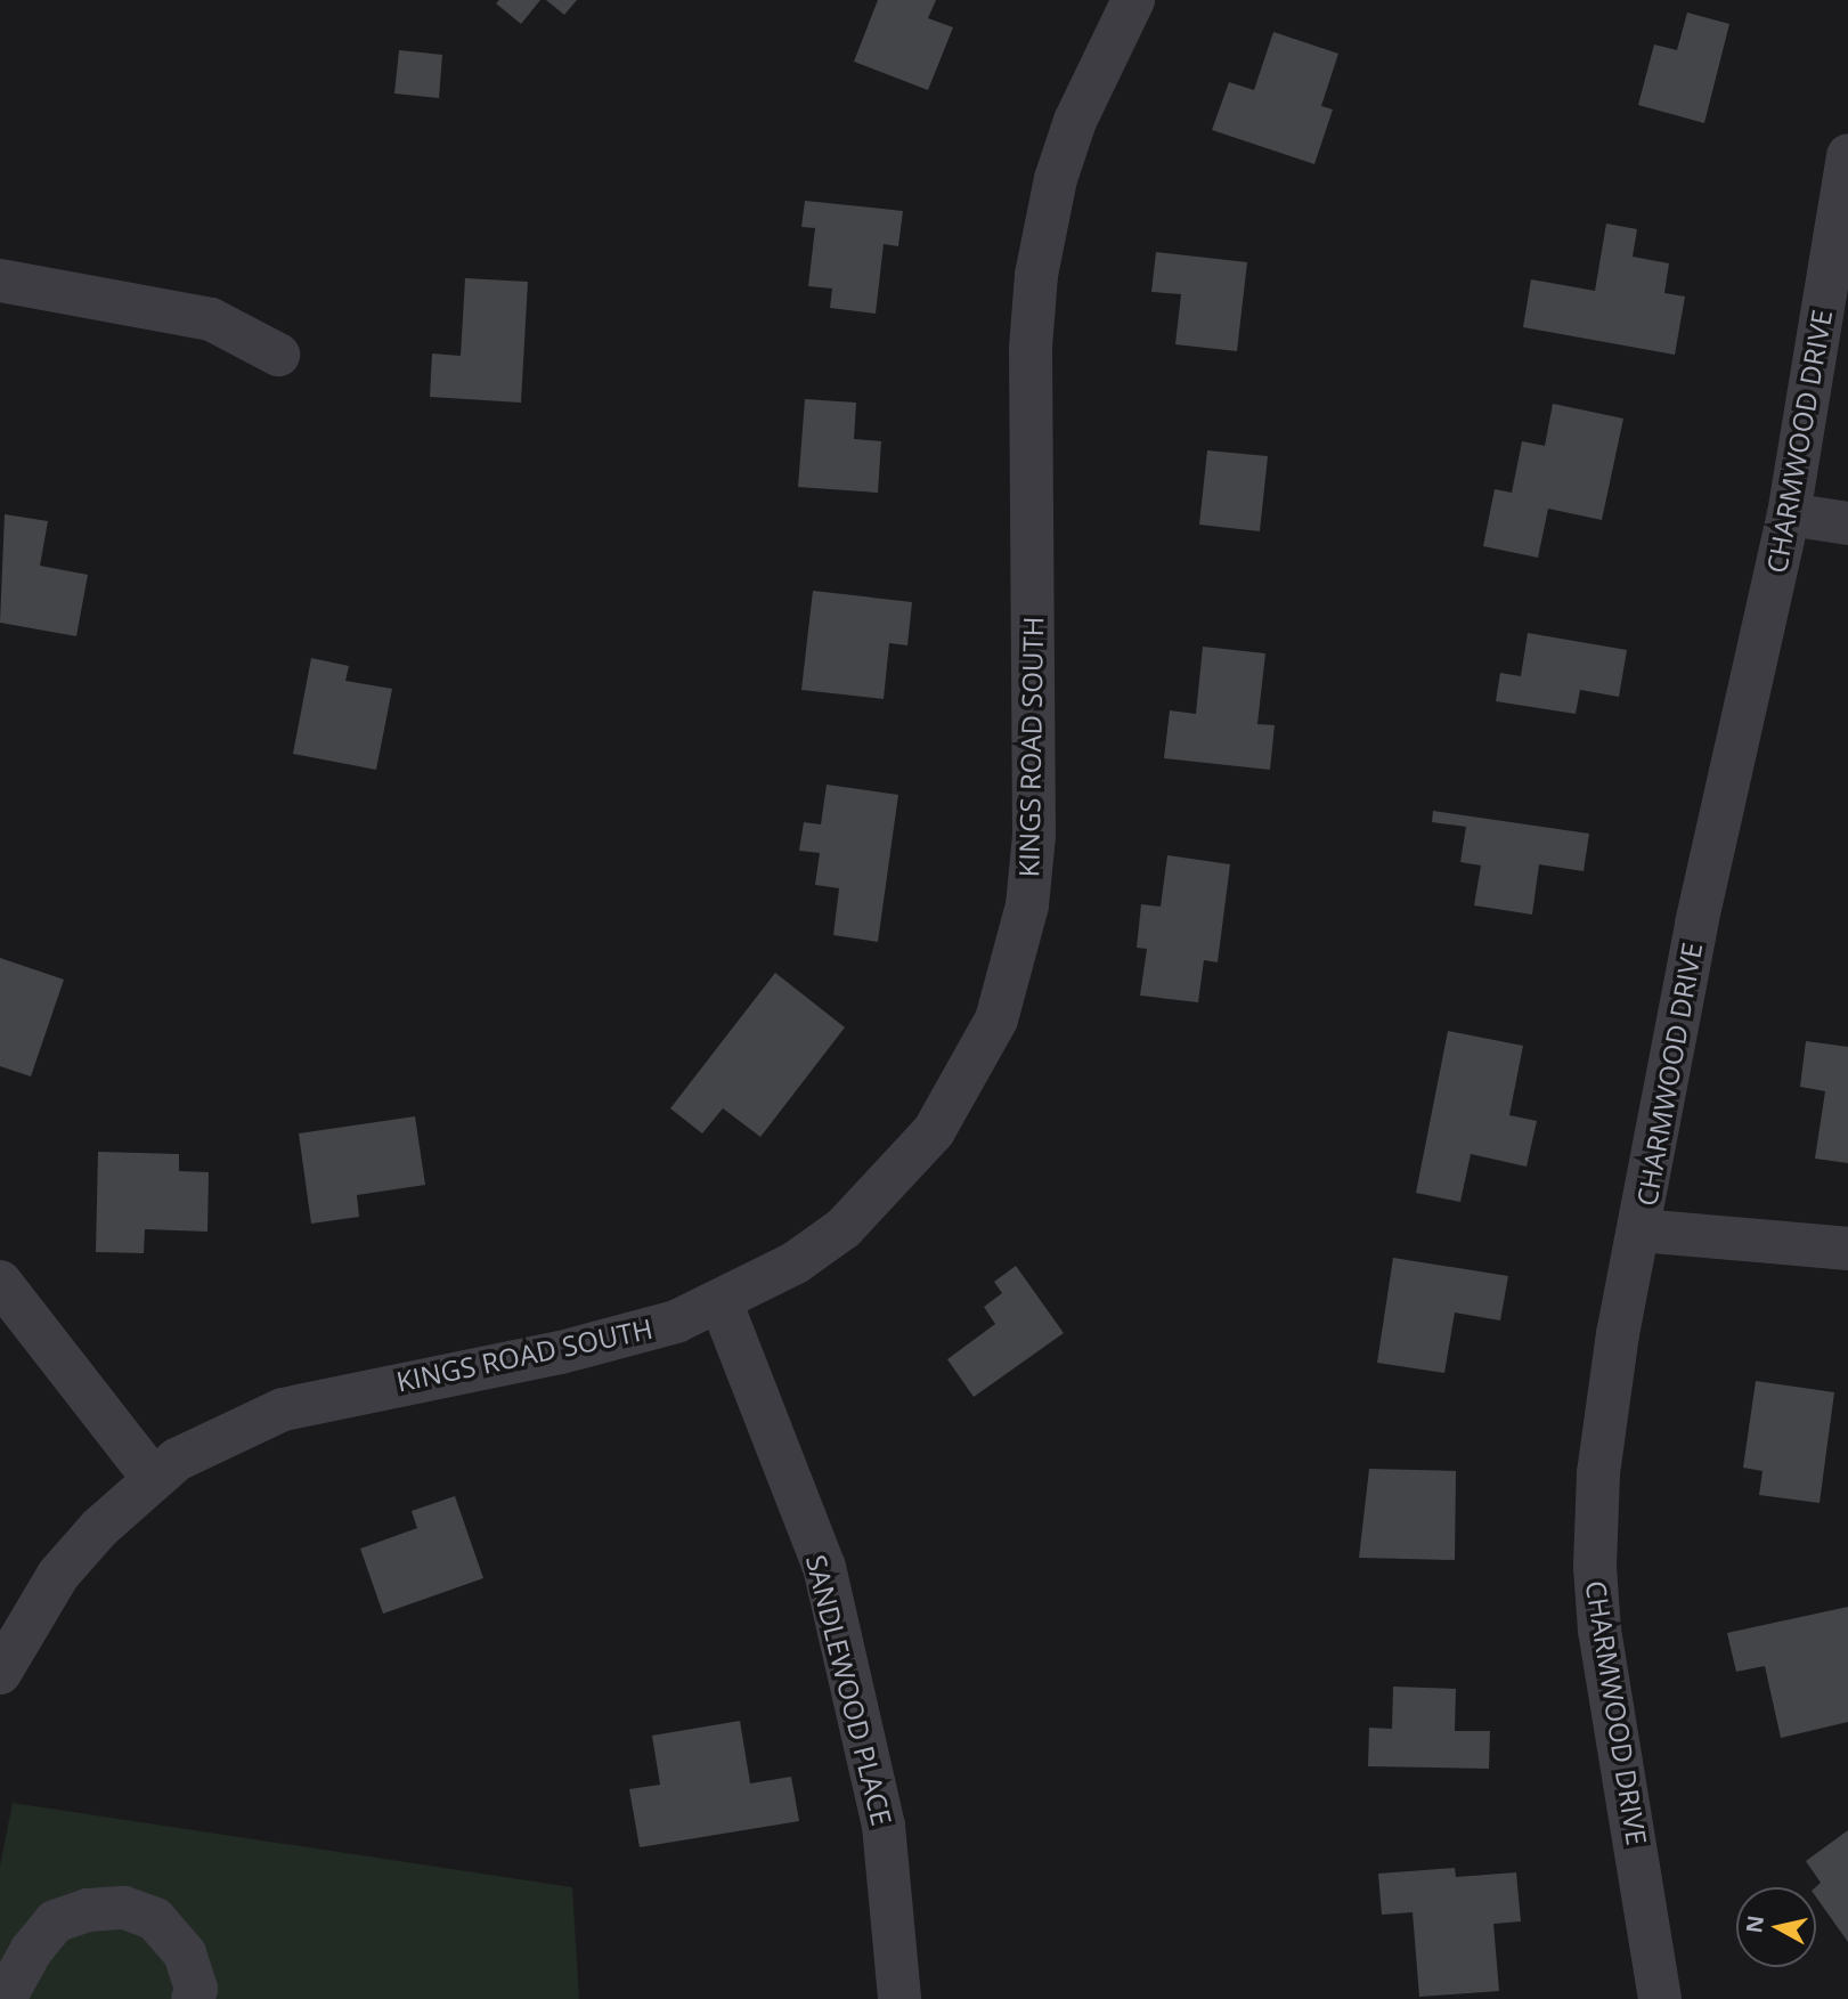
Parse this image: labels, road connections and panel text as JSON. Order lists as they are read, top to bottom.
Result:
{
  "streets": {
    "street": ["CHARMWOOD DRIVE", "KINGS ROAD SOUTH", "SANDLEWOOD PLACE"]
  },
  "crossings": [
    ["KINGS ROAD SOUTH", "SANDLEWOOD PLACE"]
  ],
  "north": "left"
}
